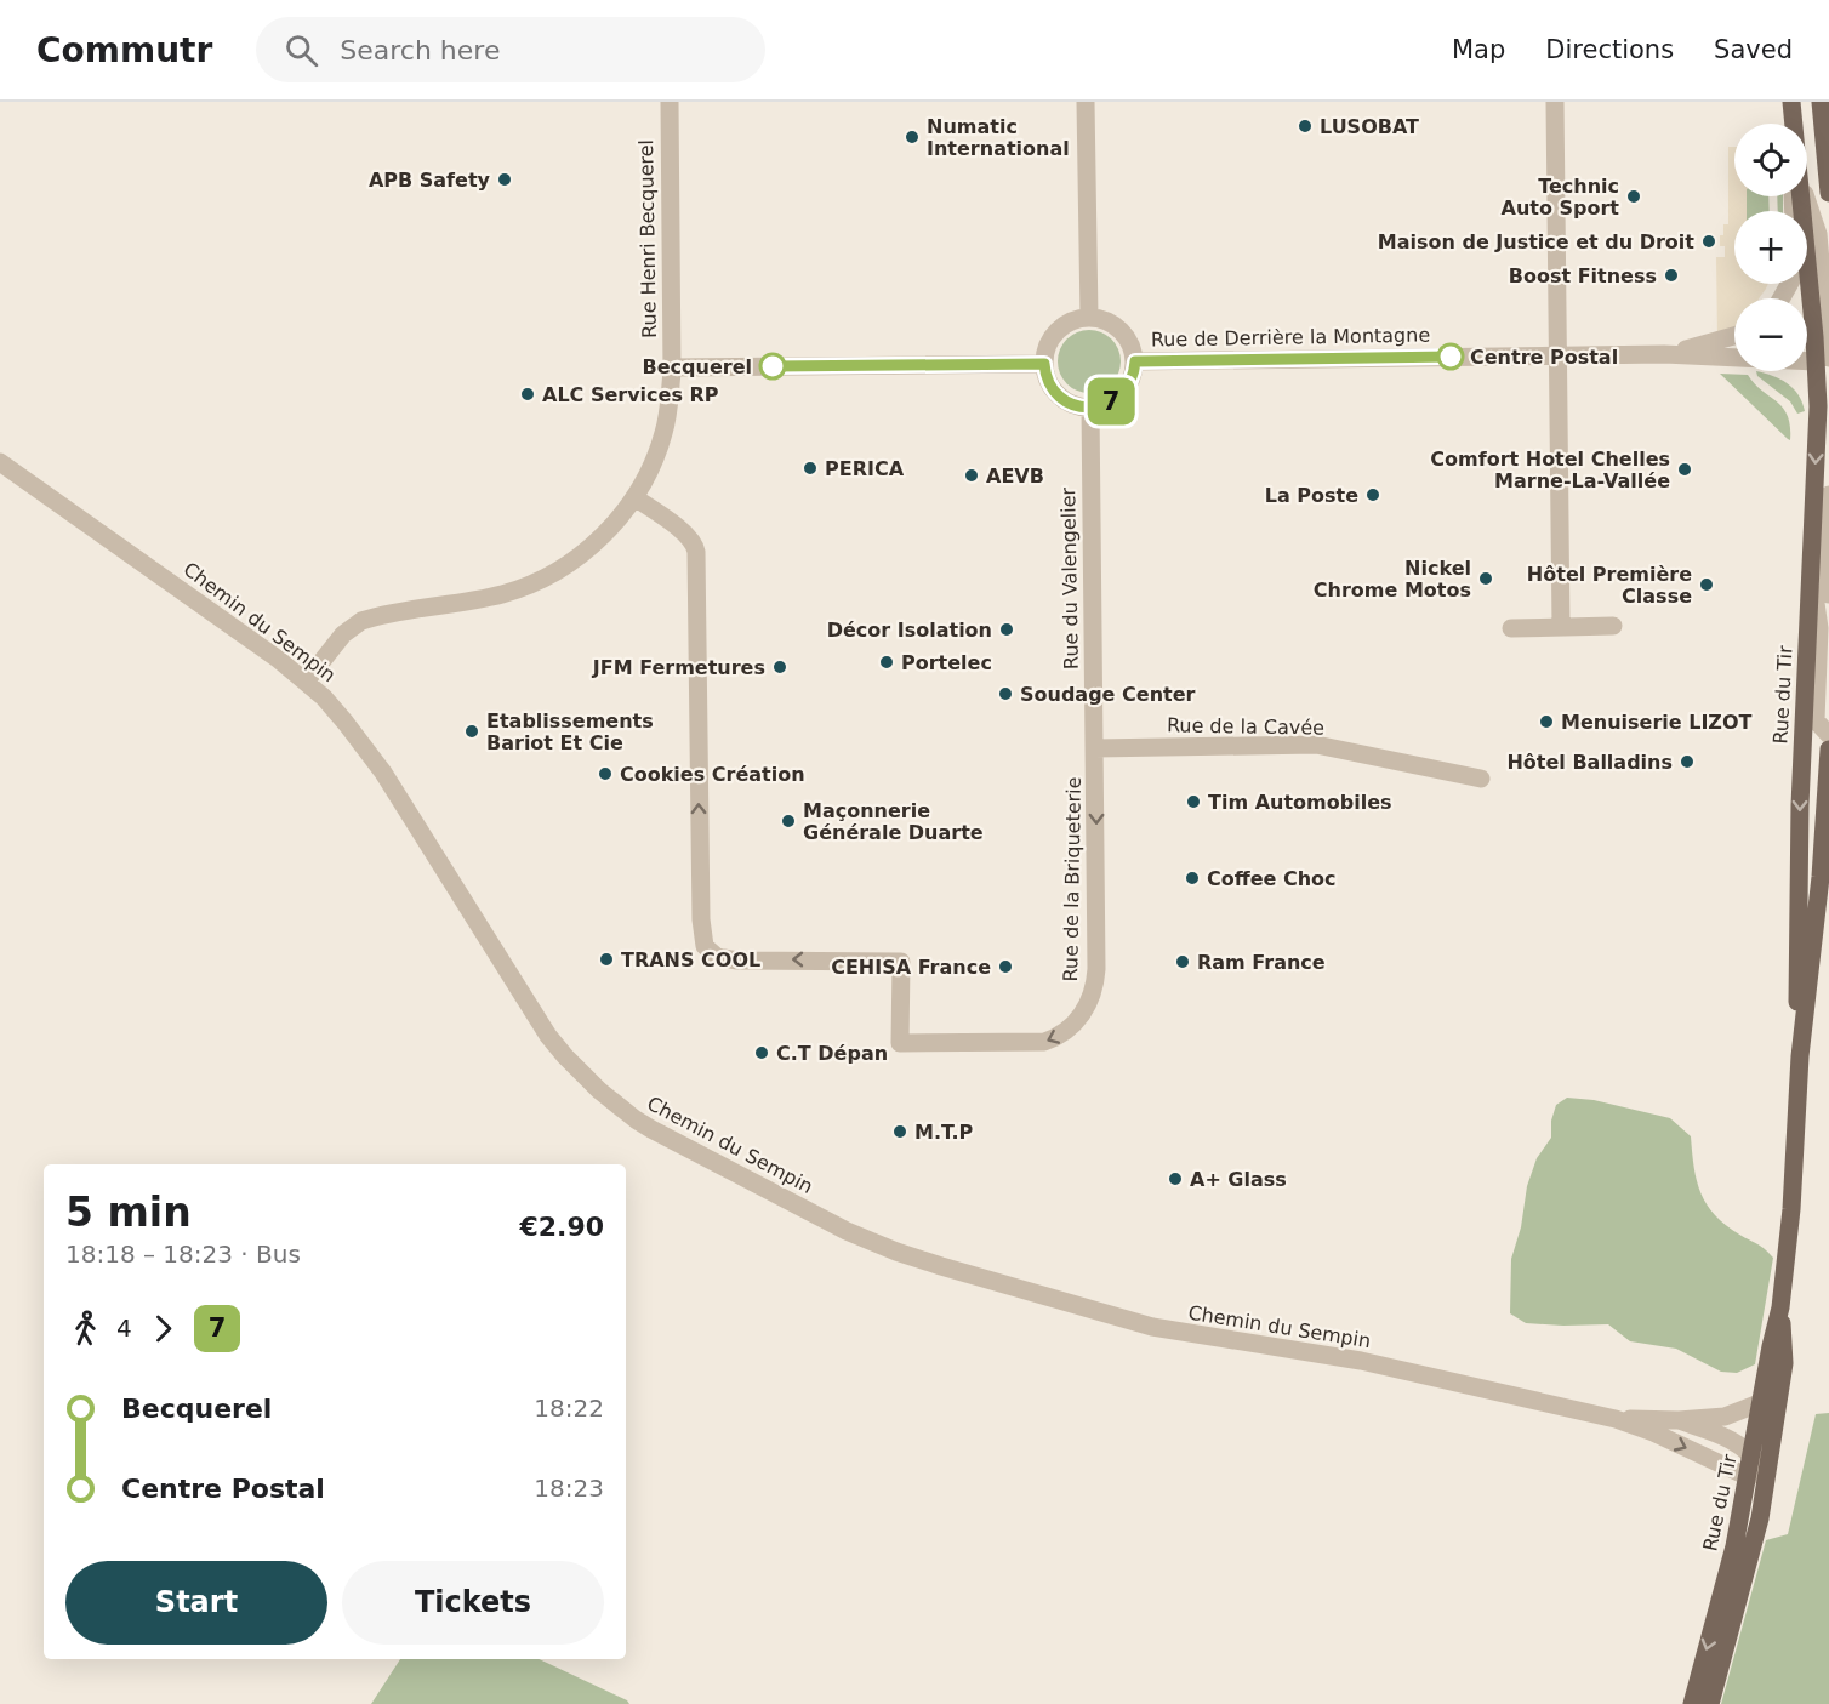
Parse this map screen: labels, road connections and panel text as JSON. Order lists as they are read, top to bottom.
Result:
{
  "streets": {
    "main road": ["Rue du Tir"],
    "street": [
      "Rue Henri Becquerel",
      "Rue de Derrière la Montagne",
      "Rue du Valengelier",
      "Chemin du Sempin",
      "Rue de la Cavée",
      "Rue de la Briqueterie"
    ]
  },
  "crossings": [
    ["Rue Henri Becquerel", "Chemin du Sempin"],
    ["Rue Henri Becquerel", "Rue de la Briqueterie"],
    ["Rue de Derrière la Montagne", "Rue du Valengelier"],
    ["Rue de Derrière la Montagne", "Rue du Tir"],
    ["Rue du Valengelier", "Rue de la Cavée"],
    ["Rue du Valengelier", "Rue de la Briqueterie"],
    ["Chemin du Sempin", "Rue du Tir"],
    ["Rue de la Cavée", "Rue de la Briqueterie"]
  ],
  "places": [
    "LUSOBAT",
    "Numatic International",
    "APB Safety",
    "Technic Auto Sport",
    "Maison de Justice et du Droit",
    "Boost Fitness",
    "Centre Postal",
    "Becquerel",
    "ALC Services RP",
    "PERICA",
    "Comfort Hotel Chelles Marne-La-Vallée",
    "AEVB",
    "La Poste",
    "Nickel Chrome Motos",
    "Hôtel Première Classe",
    "Décor Isolation",
    "Portelec",
    "JFM Fermetures",
    "Soudage Center",
    "Menuiserie LIZOT",
    "Etablissements Bariot Et Cie",
    "Hôtel Balladins",
    "Cookies Création",
    "Tim Automobiles",
    "Maçonnerie Générale Duarte",
    "Coffee Choc",
    "TRANS COOL",
    "Ram France",
    "CEHISA France",
    "C.T Dépan",
    "M.T.P",
    "A+ Glass"
  ],
  "lines": ["bus line 7"],
  "page": {
    "header": "Commutr",
    "search": "Search here",
    "nav": ["Map", "Directions", "Saved"],
    "on_map": "7",
    "map_buttons": ["+", "−"],
    "heading": ["5 min", "18:18 – 18:23 · Bus", "€2.90"],
    "legs": ["4", "7"],
    "list": [
      {
        "name": "Becquerel",
        "value": "18:22"
      },
      {
        "name": "Centre Postal",
        "value": "18:23"
      }
    ],
    "buttons": ["Start", "Tickets"]
  }
}
